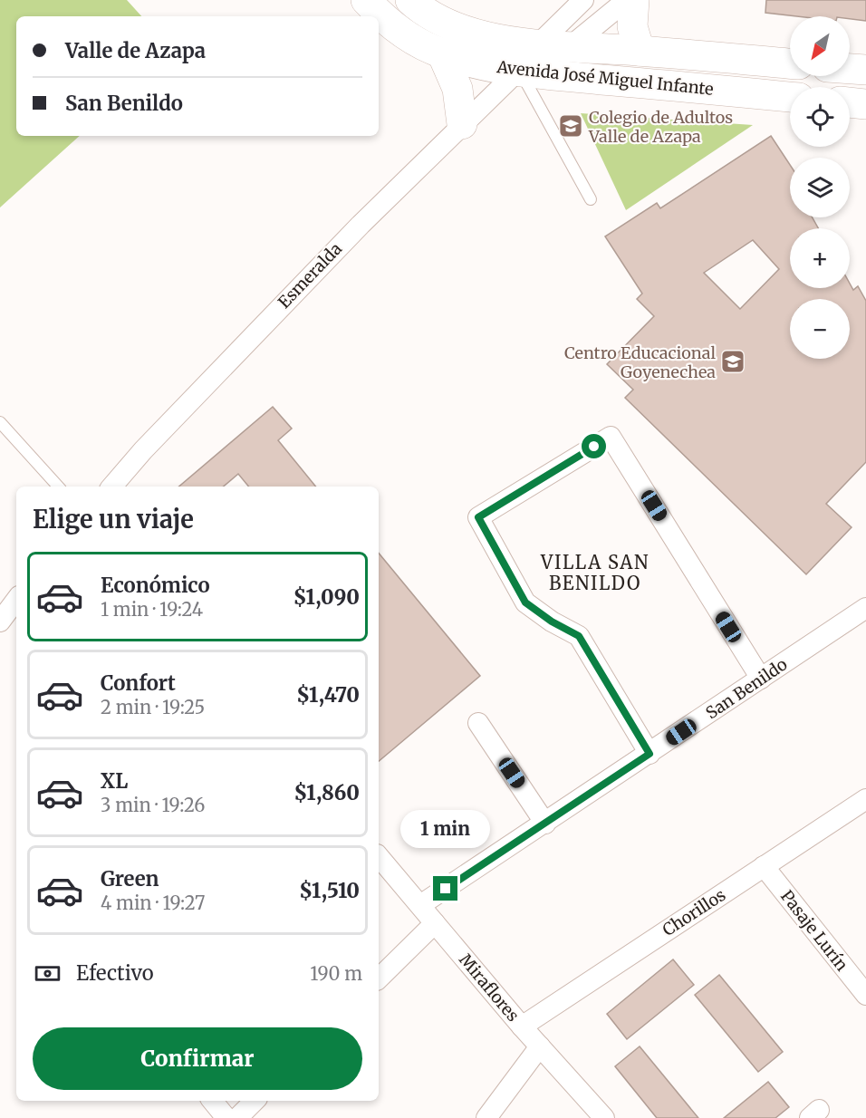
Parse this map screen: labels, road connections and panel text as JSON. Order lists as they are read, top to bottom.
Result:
{
  "streets": {
    "main road": ["Avenida José Miguel Infante"],
    "street": [
      "Esmeralda",
      "San Benildo",
      "Chorillos",
      "Pasaje Lurín",
      "Miraflores"
    ]
  },
  "crossings": [
    ["Avenida José Miguel Infante", "Esmeralda"],
    ["San Benildo", "Miraflores"],
    ["Chorillos", "Pasaje Lurín"],
    ["Chorillos", "Miraflores"]
  ],
  "districts": ["VILLA SAN BENILDO"],
  "places": {
    "school or university": ["Colegio de Adultos Valle de Azapa", "Centro Educacional Goyenechea"]
  },
  "north": "bottom left",
  "page": {
    "map_buttons": ["+", "−"],
    "banner": ["Valle de Azapa", "San Benildo"],
    "heading": "Elige un viaje",
    "list": [
      {
        "name": "Económico",
        "note": "1 min · 19:24",
        "value": "$1,090"
      },
      {
        "name": "Confort",
        "note": "2 min · 19:25",
        "value": "$1,470"
      },
      {
        "name": "XL",
        "note": "3 min · 19:26",
        "value": "$1,860"
      },
      {
        "name": "Green",
        "note": "4 min · 19:27",
        "value": "$1,510"
      }
    ],
    "bubble": "1 min",
    "pay": ["Efectivo", "190 m"],
    "buttons": "Confirmar"
  }
}
